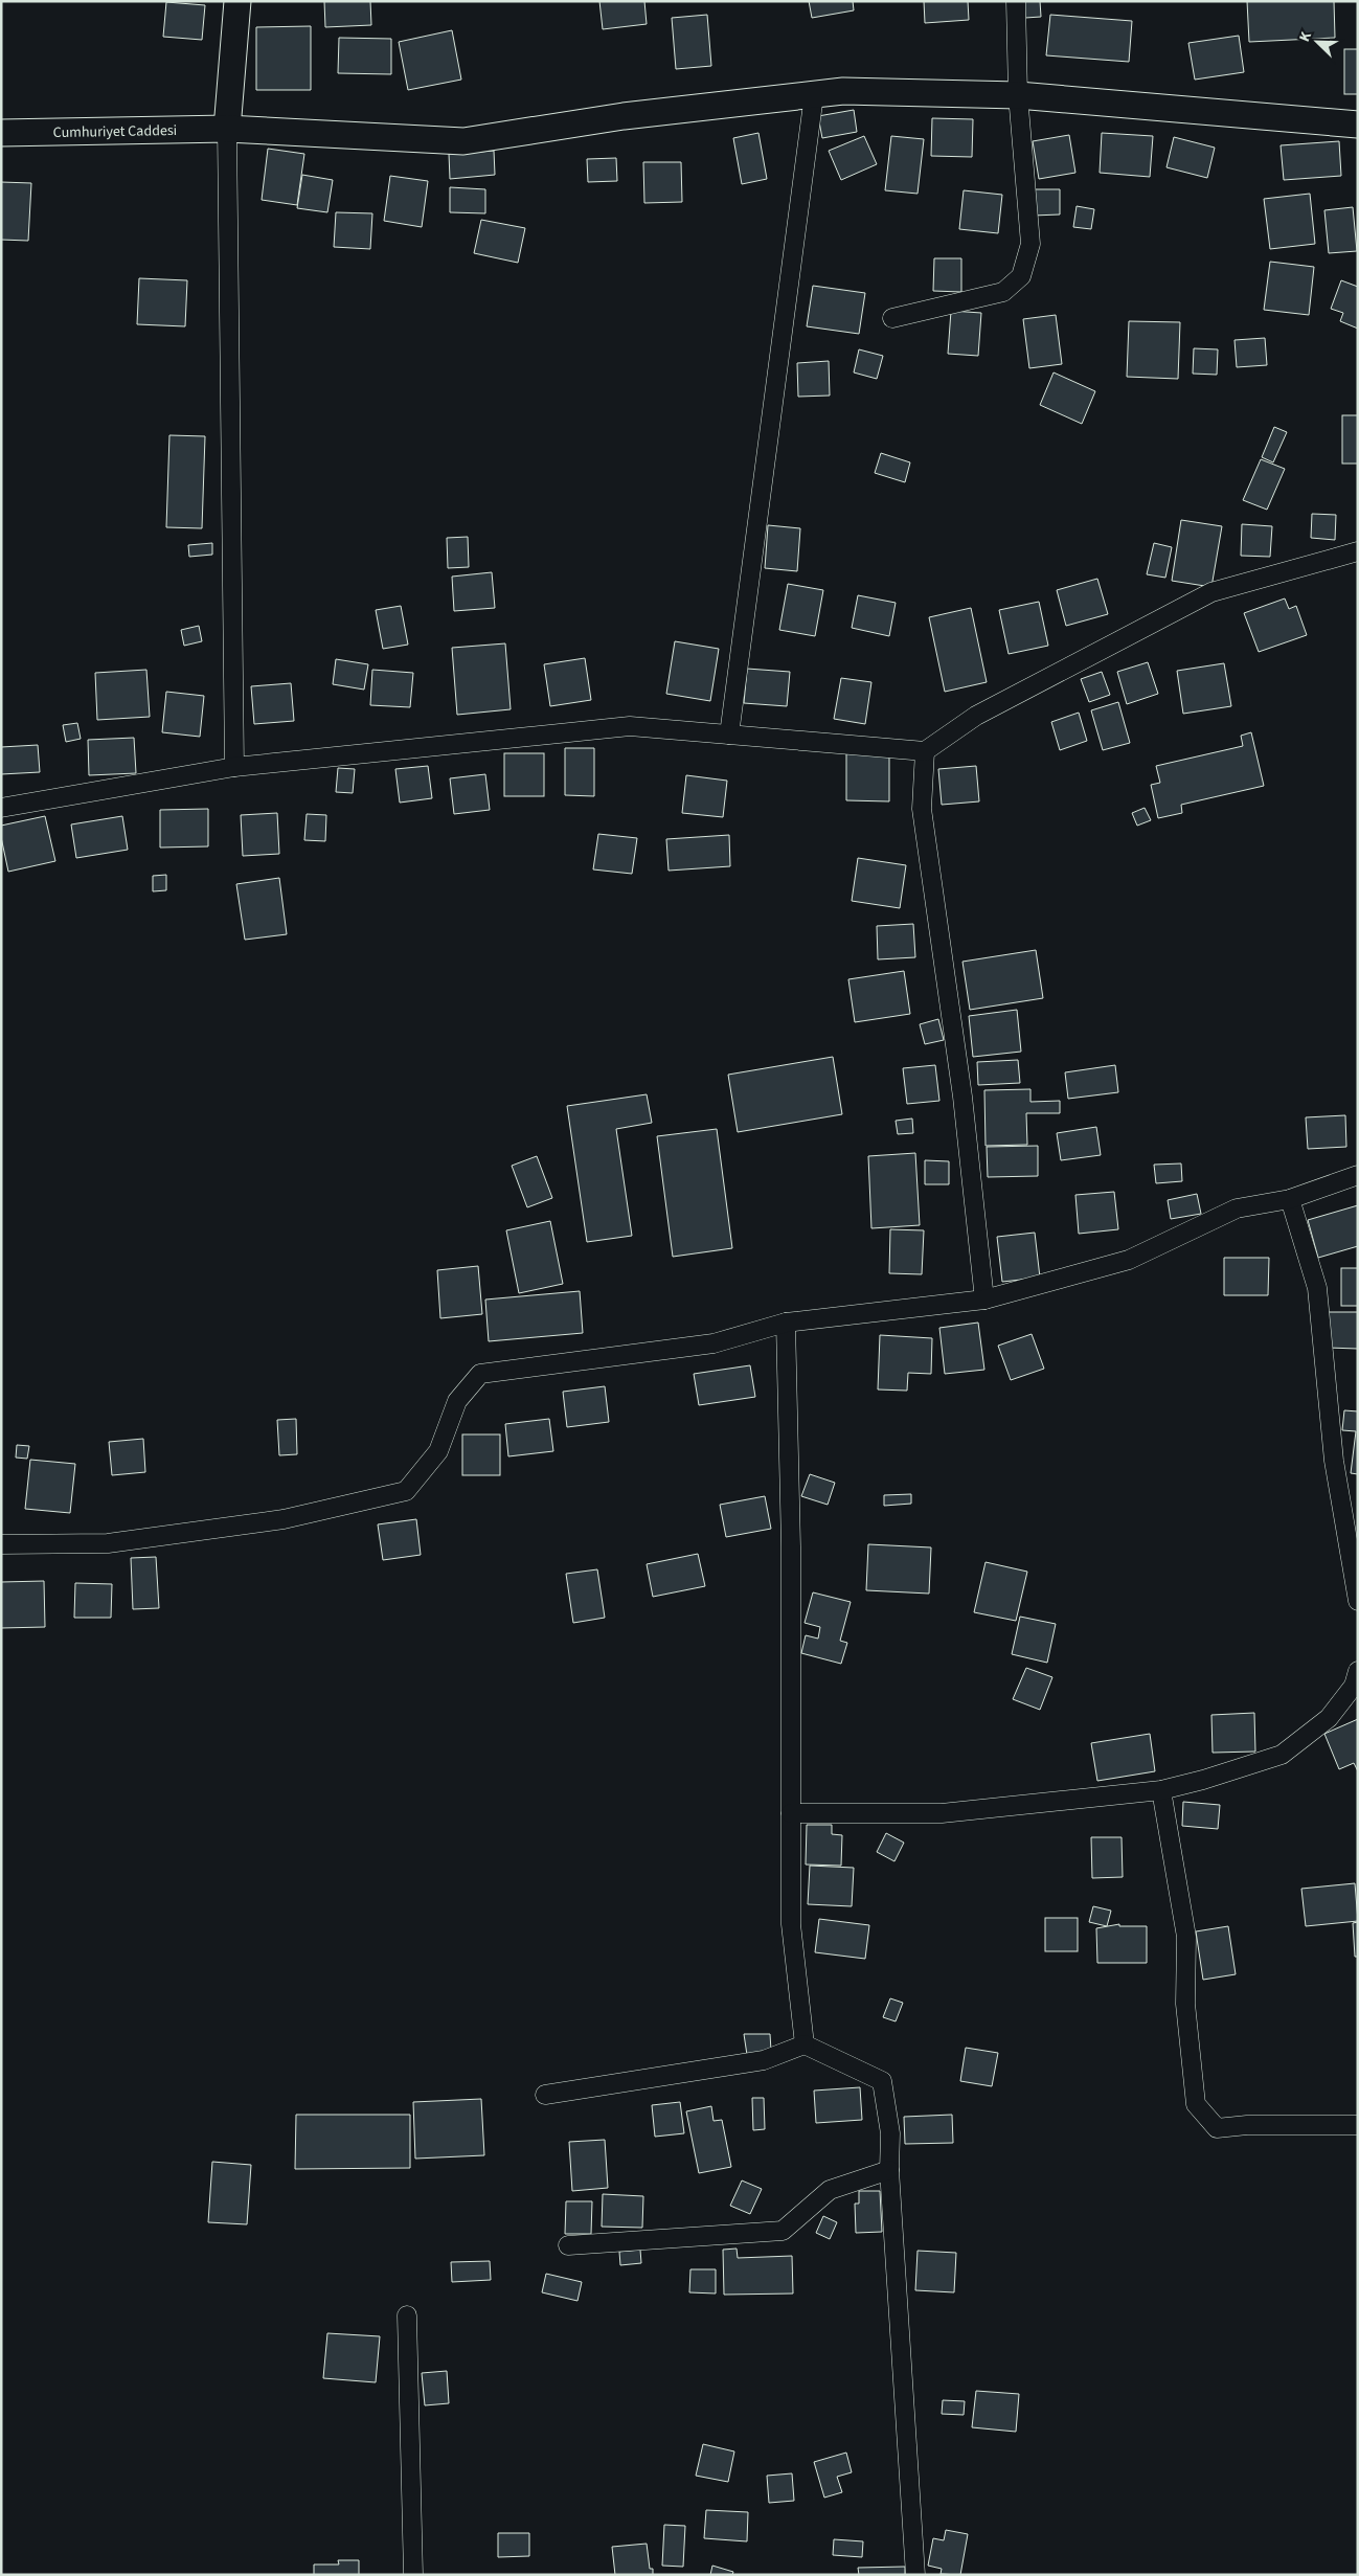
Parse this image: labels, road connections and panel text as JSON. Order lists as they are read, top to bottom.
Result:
{
  "streets": {
    "street": ["Cumhuriyet Caddesi"]
  },
  "north": "top left"
}
